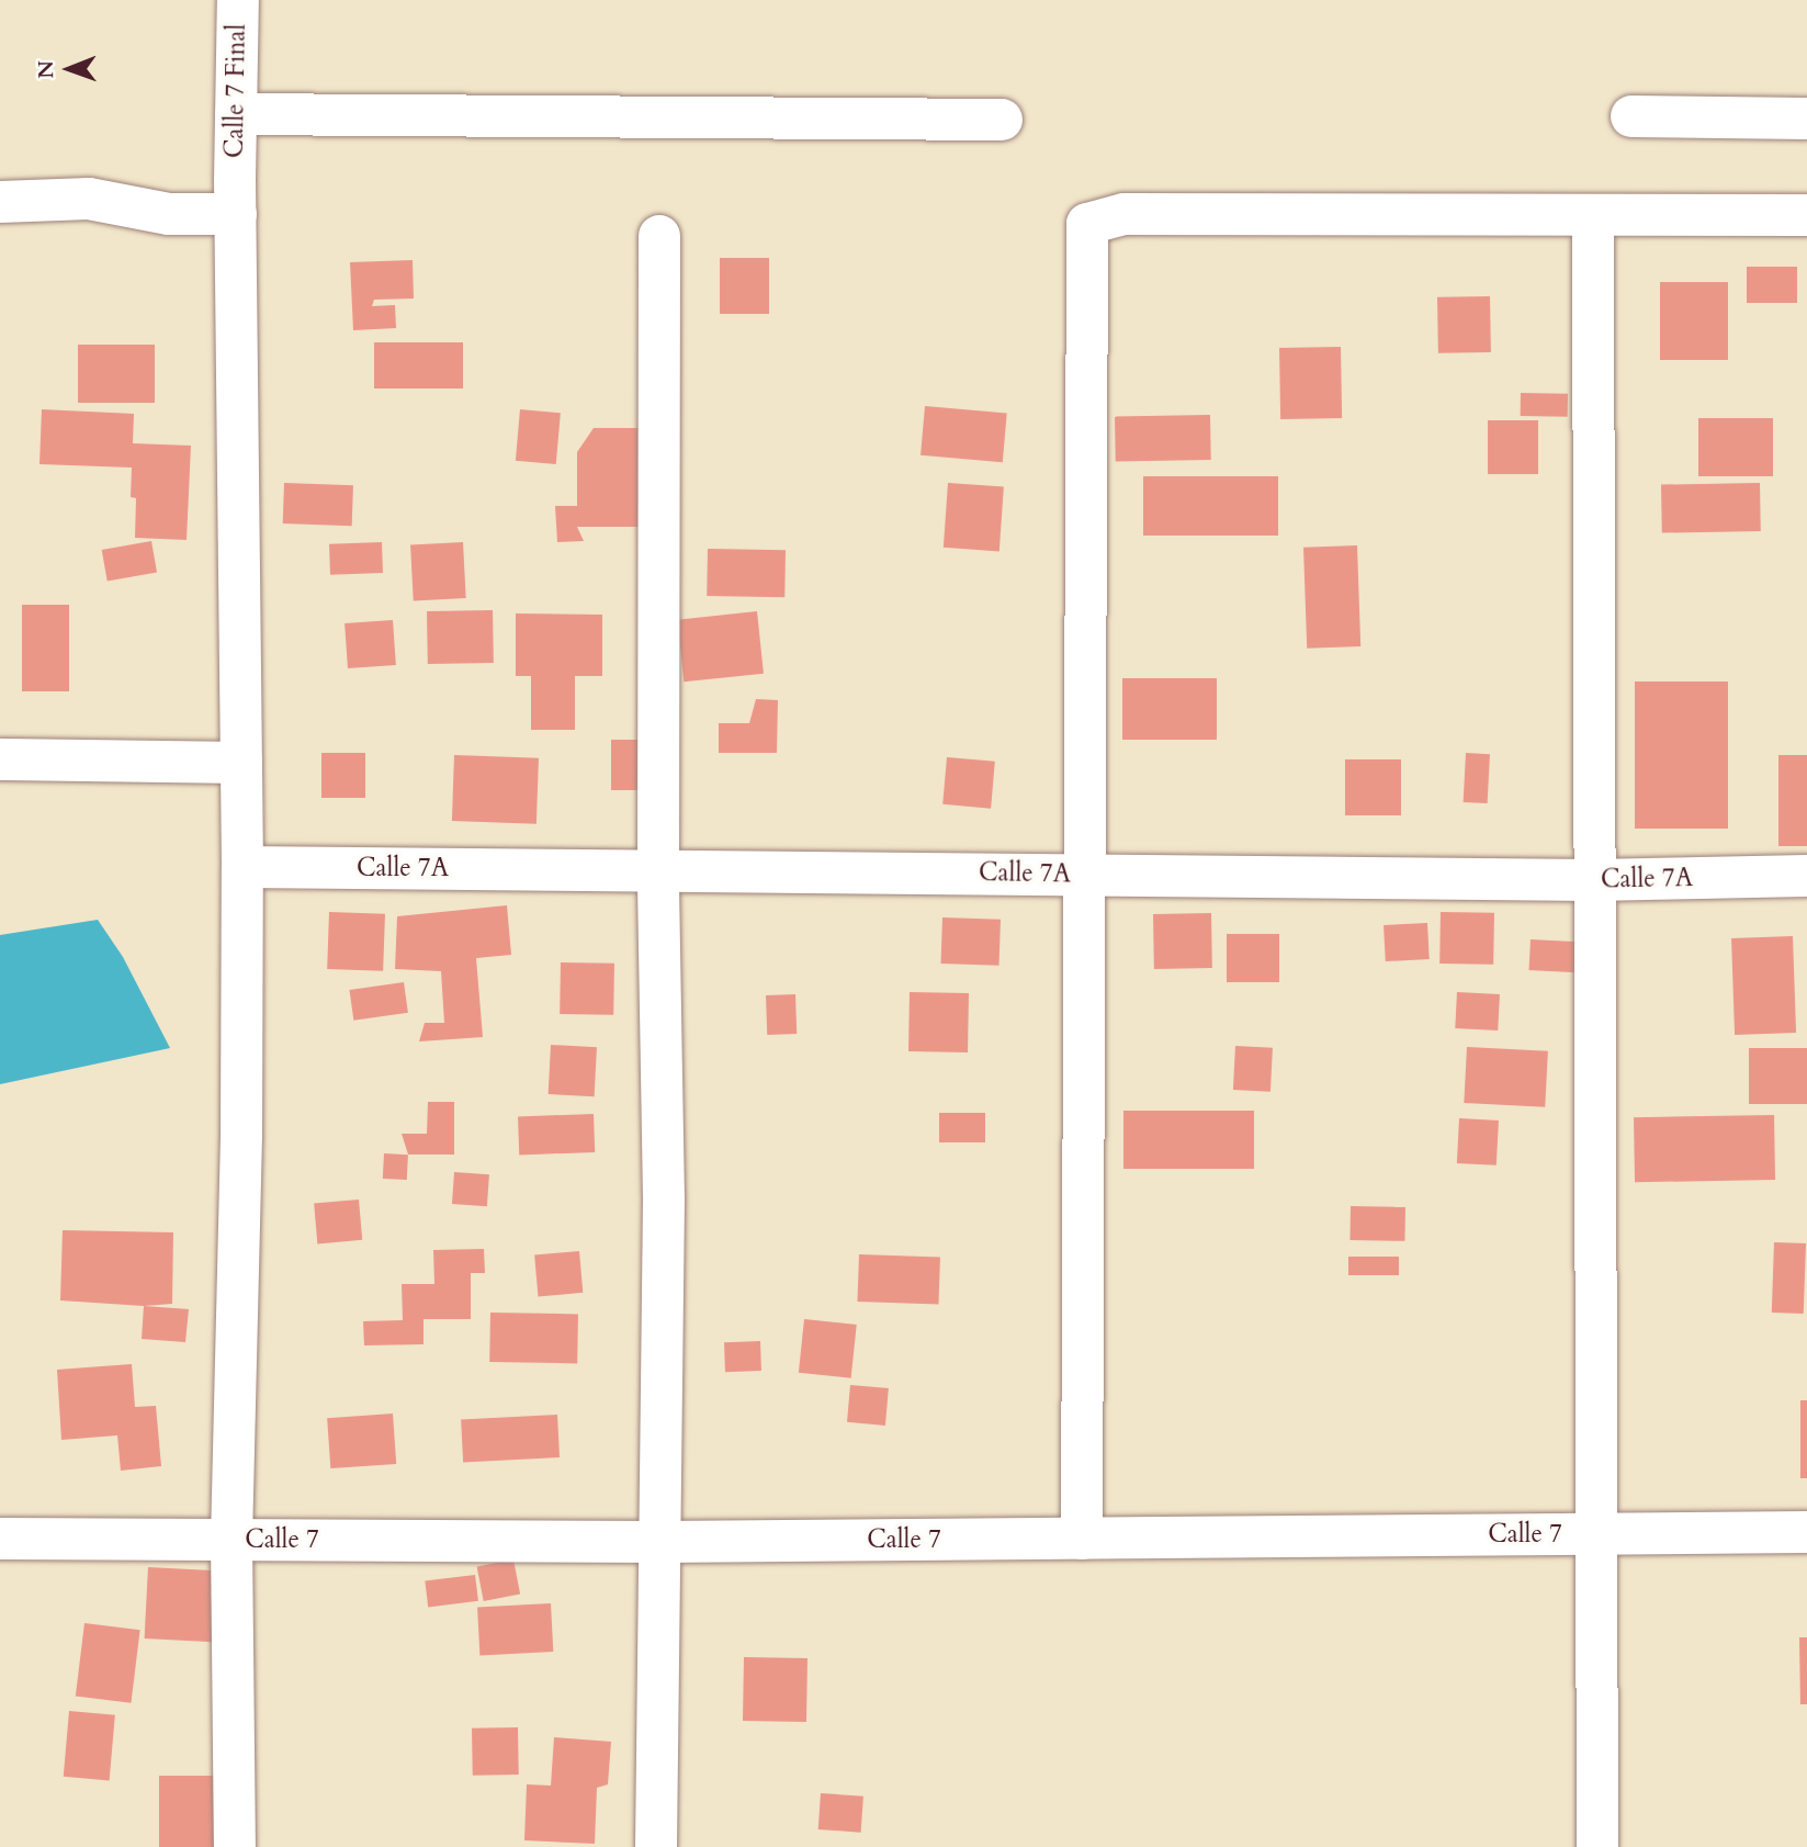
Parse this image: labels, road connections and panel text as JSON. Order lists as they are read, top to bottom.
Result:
{
  "streets": {
    "street": ["Calle 7 Final", "Calle 7A", "Calle 7"]
  },
  "crossings": [
    ["Calle 7 Final", "Calle 7A"],
    ["Calle 7 Final", "Calle 7"]
  ],
  "north": "left"
}
